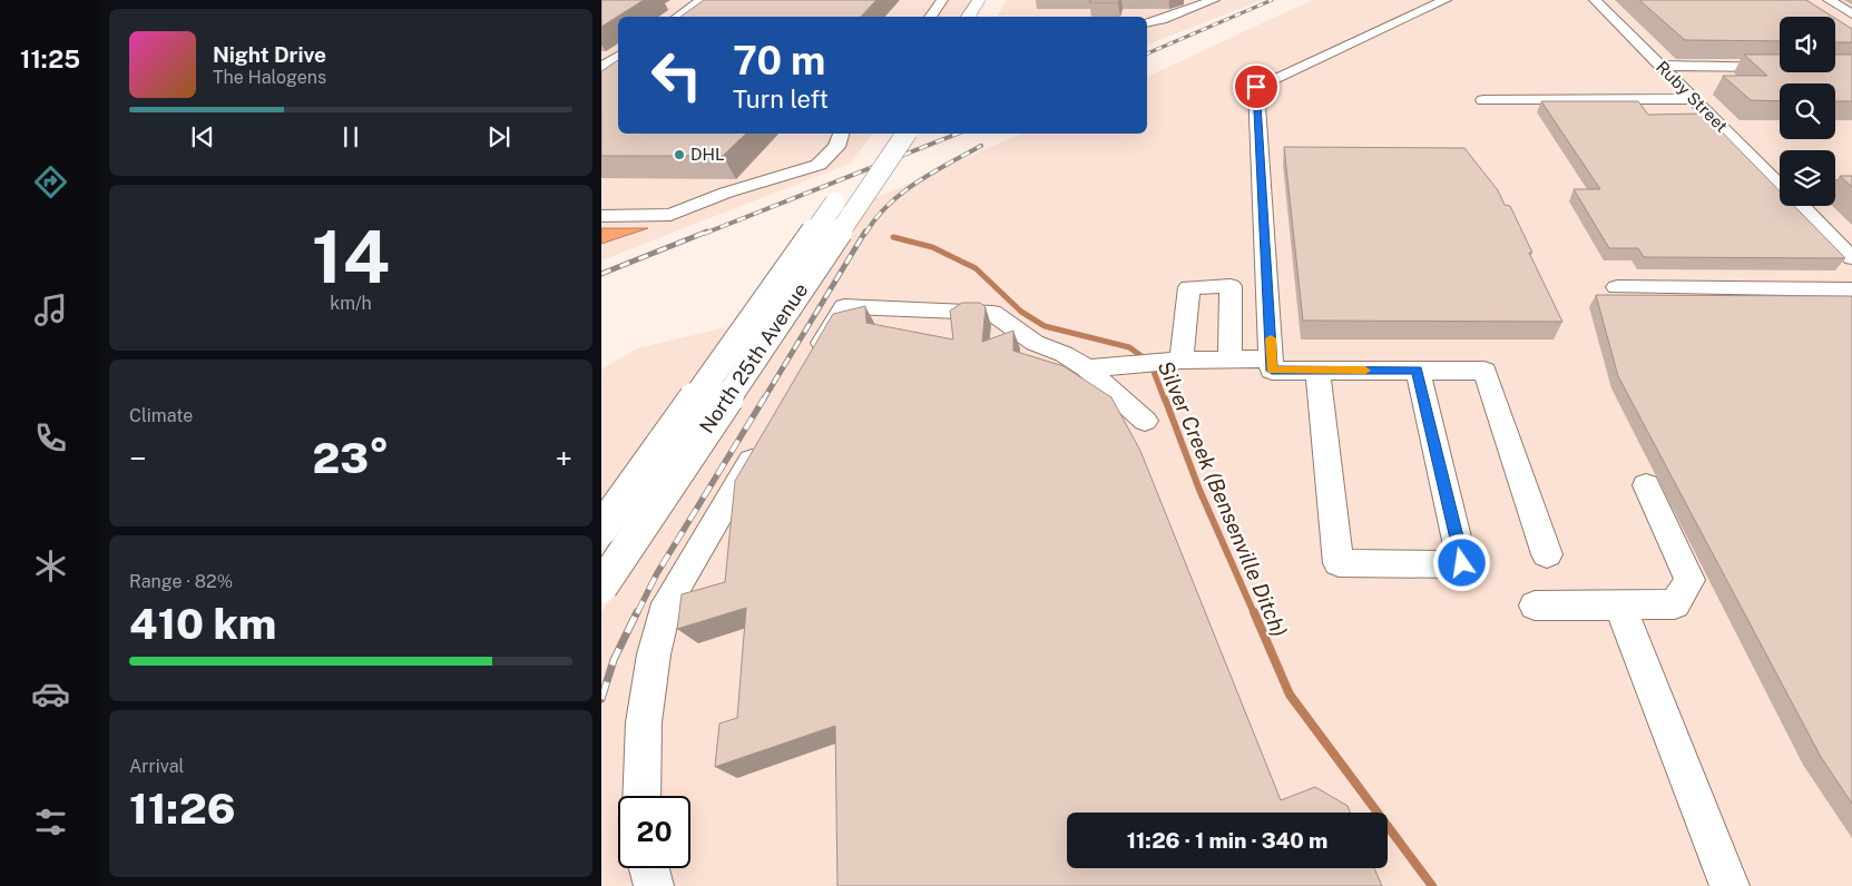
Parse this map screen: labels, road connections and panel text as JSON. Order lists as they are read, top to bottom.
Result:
{
  "streets": {
    "main road": ["North 25th Avenue"],
    "street": ["Ruby Street"]
  },
  "water": ["Silver Creek (Bensenville Ditch)"],
  "places": ["DHL"],
  "page": {
    "tabs": "11:25",
    "turn": ["70 m", "Turn left"],
    "song": ["Night Drive", "The Halogens"],
    "tile": [
      ["14", "km/h"],
      "Climate",
      ["Range · 82%", "410 km"],
      ["Arrival", "11:26"]
    ],
    "heat": ["−", "23°", "+"],
    "limit": "20",
    "trip": "11:26 · 1 min · 340 m"
  }
}
